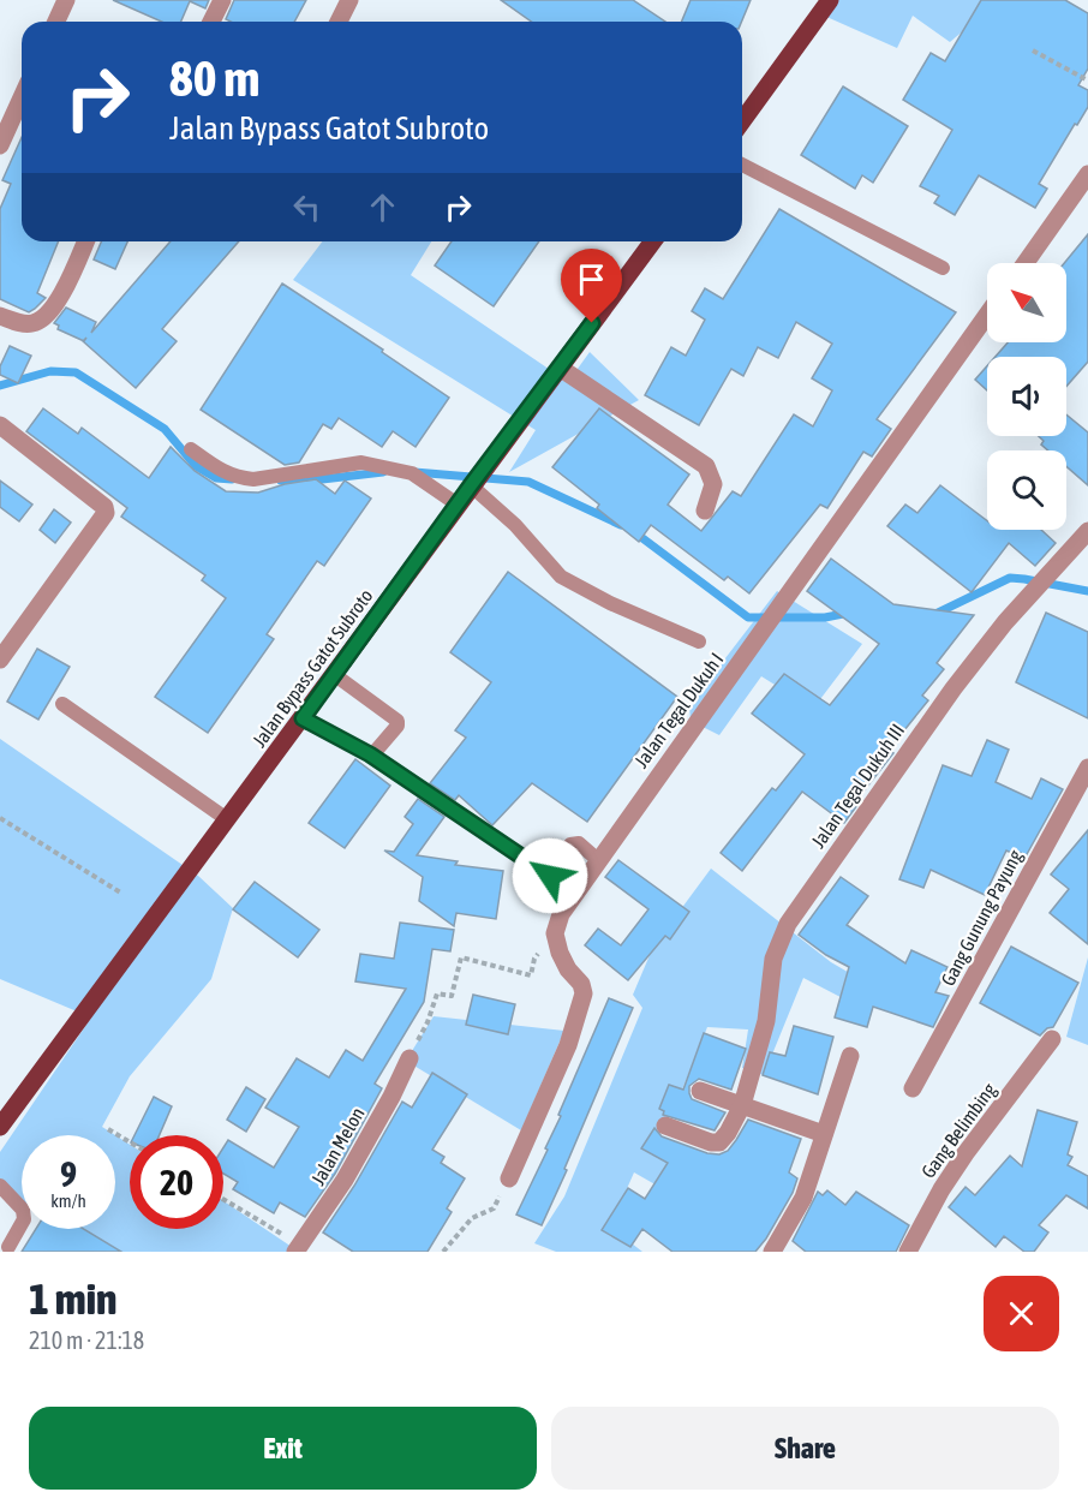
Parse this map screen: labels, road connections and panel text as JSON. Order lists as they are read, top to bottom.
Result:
{
  "streets": {
    "main road": ["Jalan Bypass Gatot Subroto"],
    "street": [
      "Jalan Tegal Dukuh I",
      "Jalan Tegal Dukuh III",
      "Gang Gunung Payung",
      "Gang Belimbing",
      "Jalan Melon"
    ]
  },
  "north": "top left",
  "page": {
    "turn": ["80 m", "Jalan Bypass Gatot Subroto"],
    "speed": "9 km/h",
    "limit": "20",
    "heading": ["1 min", "210 m · 21:18"],
    "buttons": ["Exit", "Share"]
  }
}
